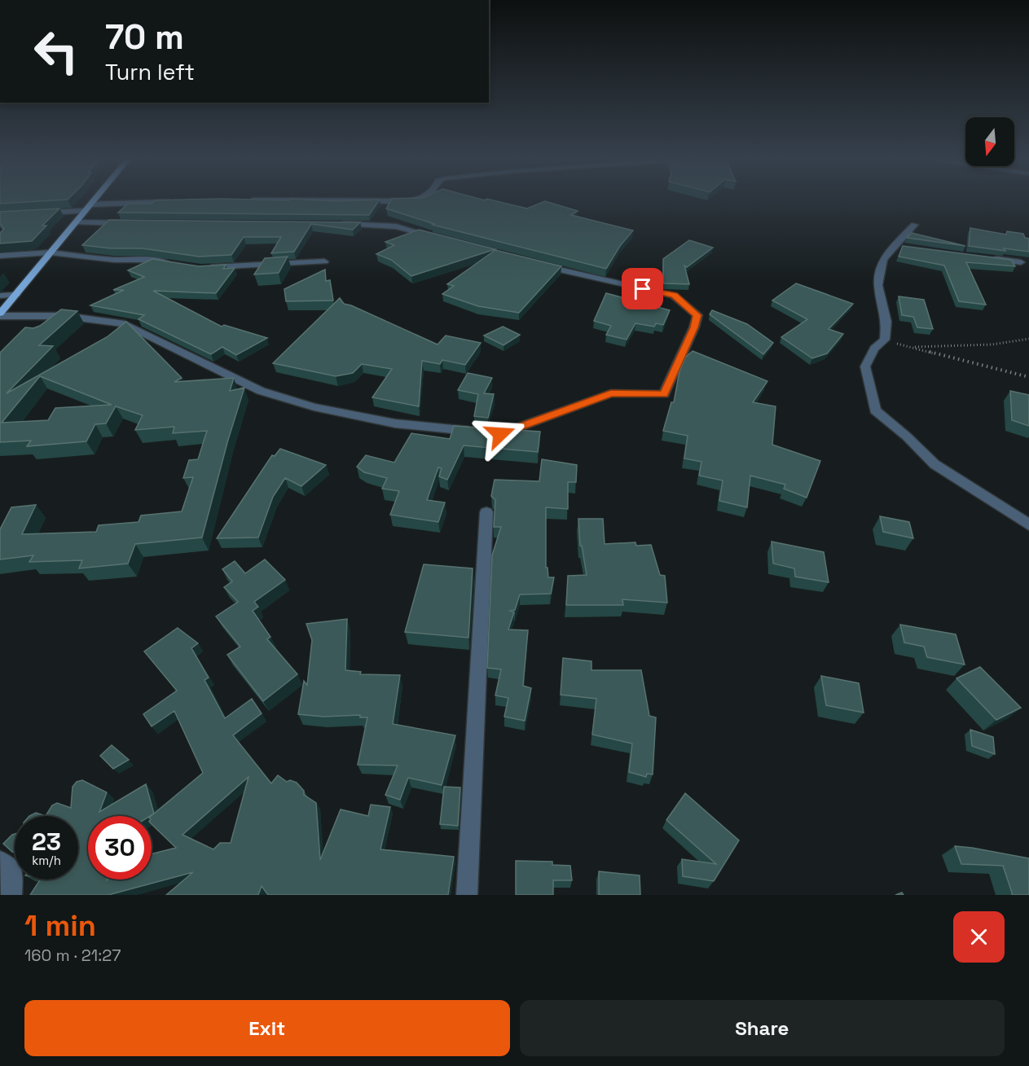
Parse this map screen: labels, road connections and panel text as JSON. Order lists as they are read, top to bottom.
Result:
{
  "north": "bottom",
  "page": {
    "turn": ["70 m", "Turn left"],
    "speed": "23 km/h",
    "limit": "30",
    "heading": ["1 min", "160 m · 21:27"],
    "buttons": ["Exit", "Share"]
  }
}
